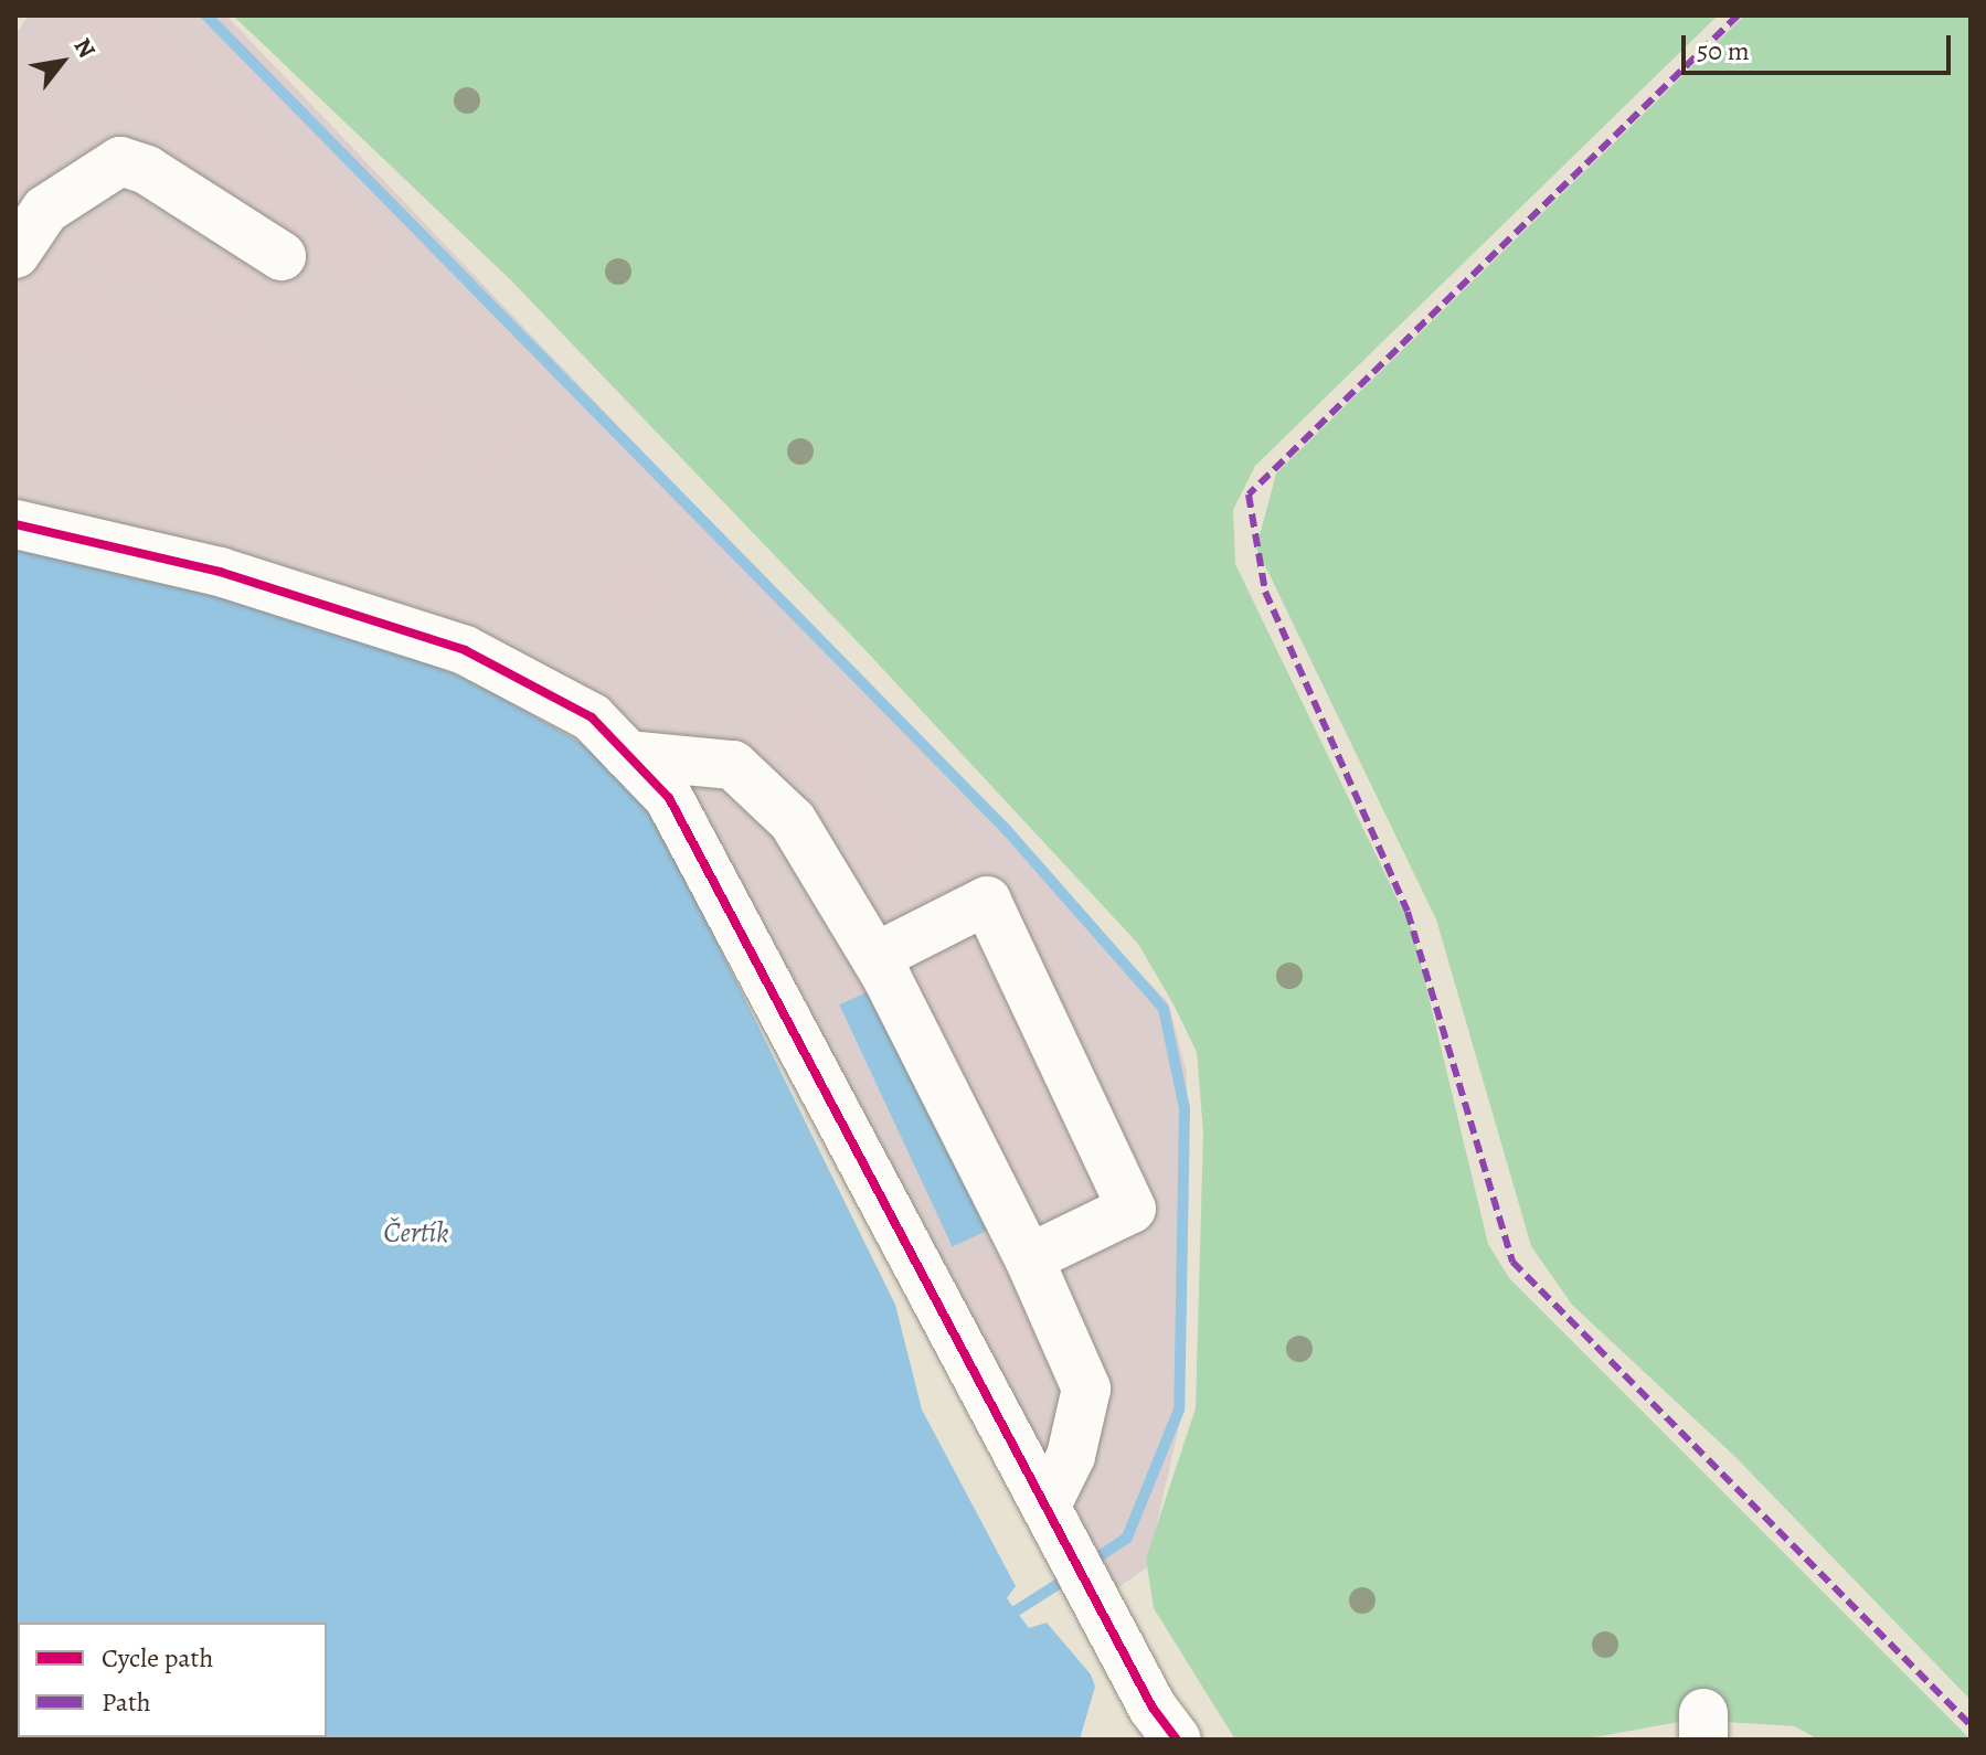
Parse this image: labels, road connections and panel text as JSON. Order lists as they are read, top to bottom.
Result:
{
  "water": ["Čertík"],
  "legend": ["Cycle path", "Path"],
  "scale_bar": "50 m",
  "north": "top right"
}
